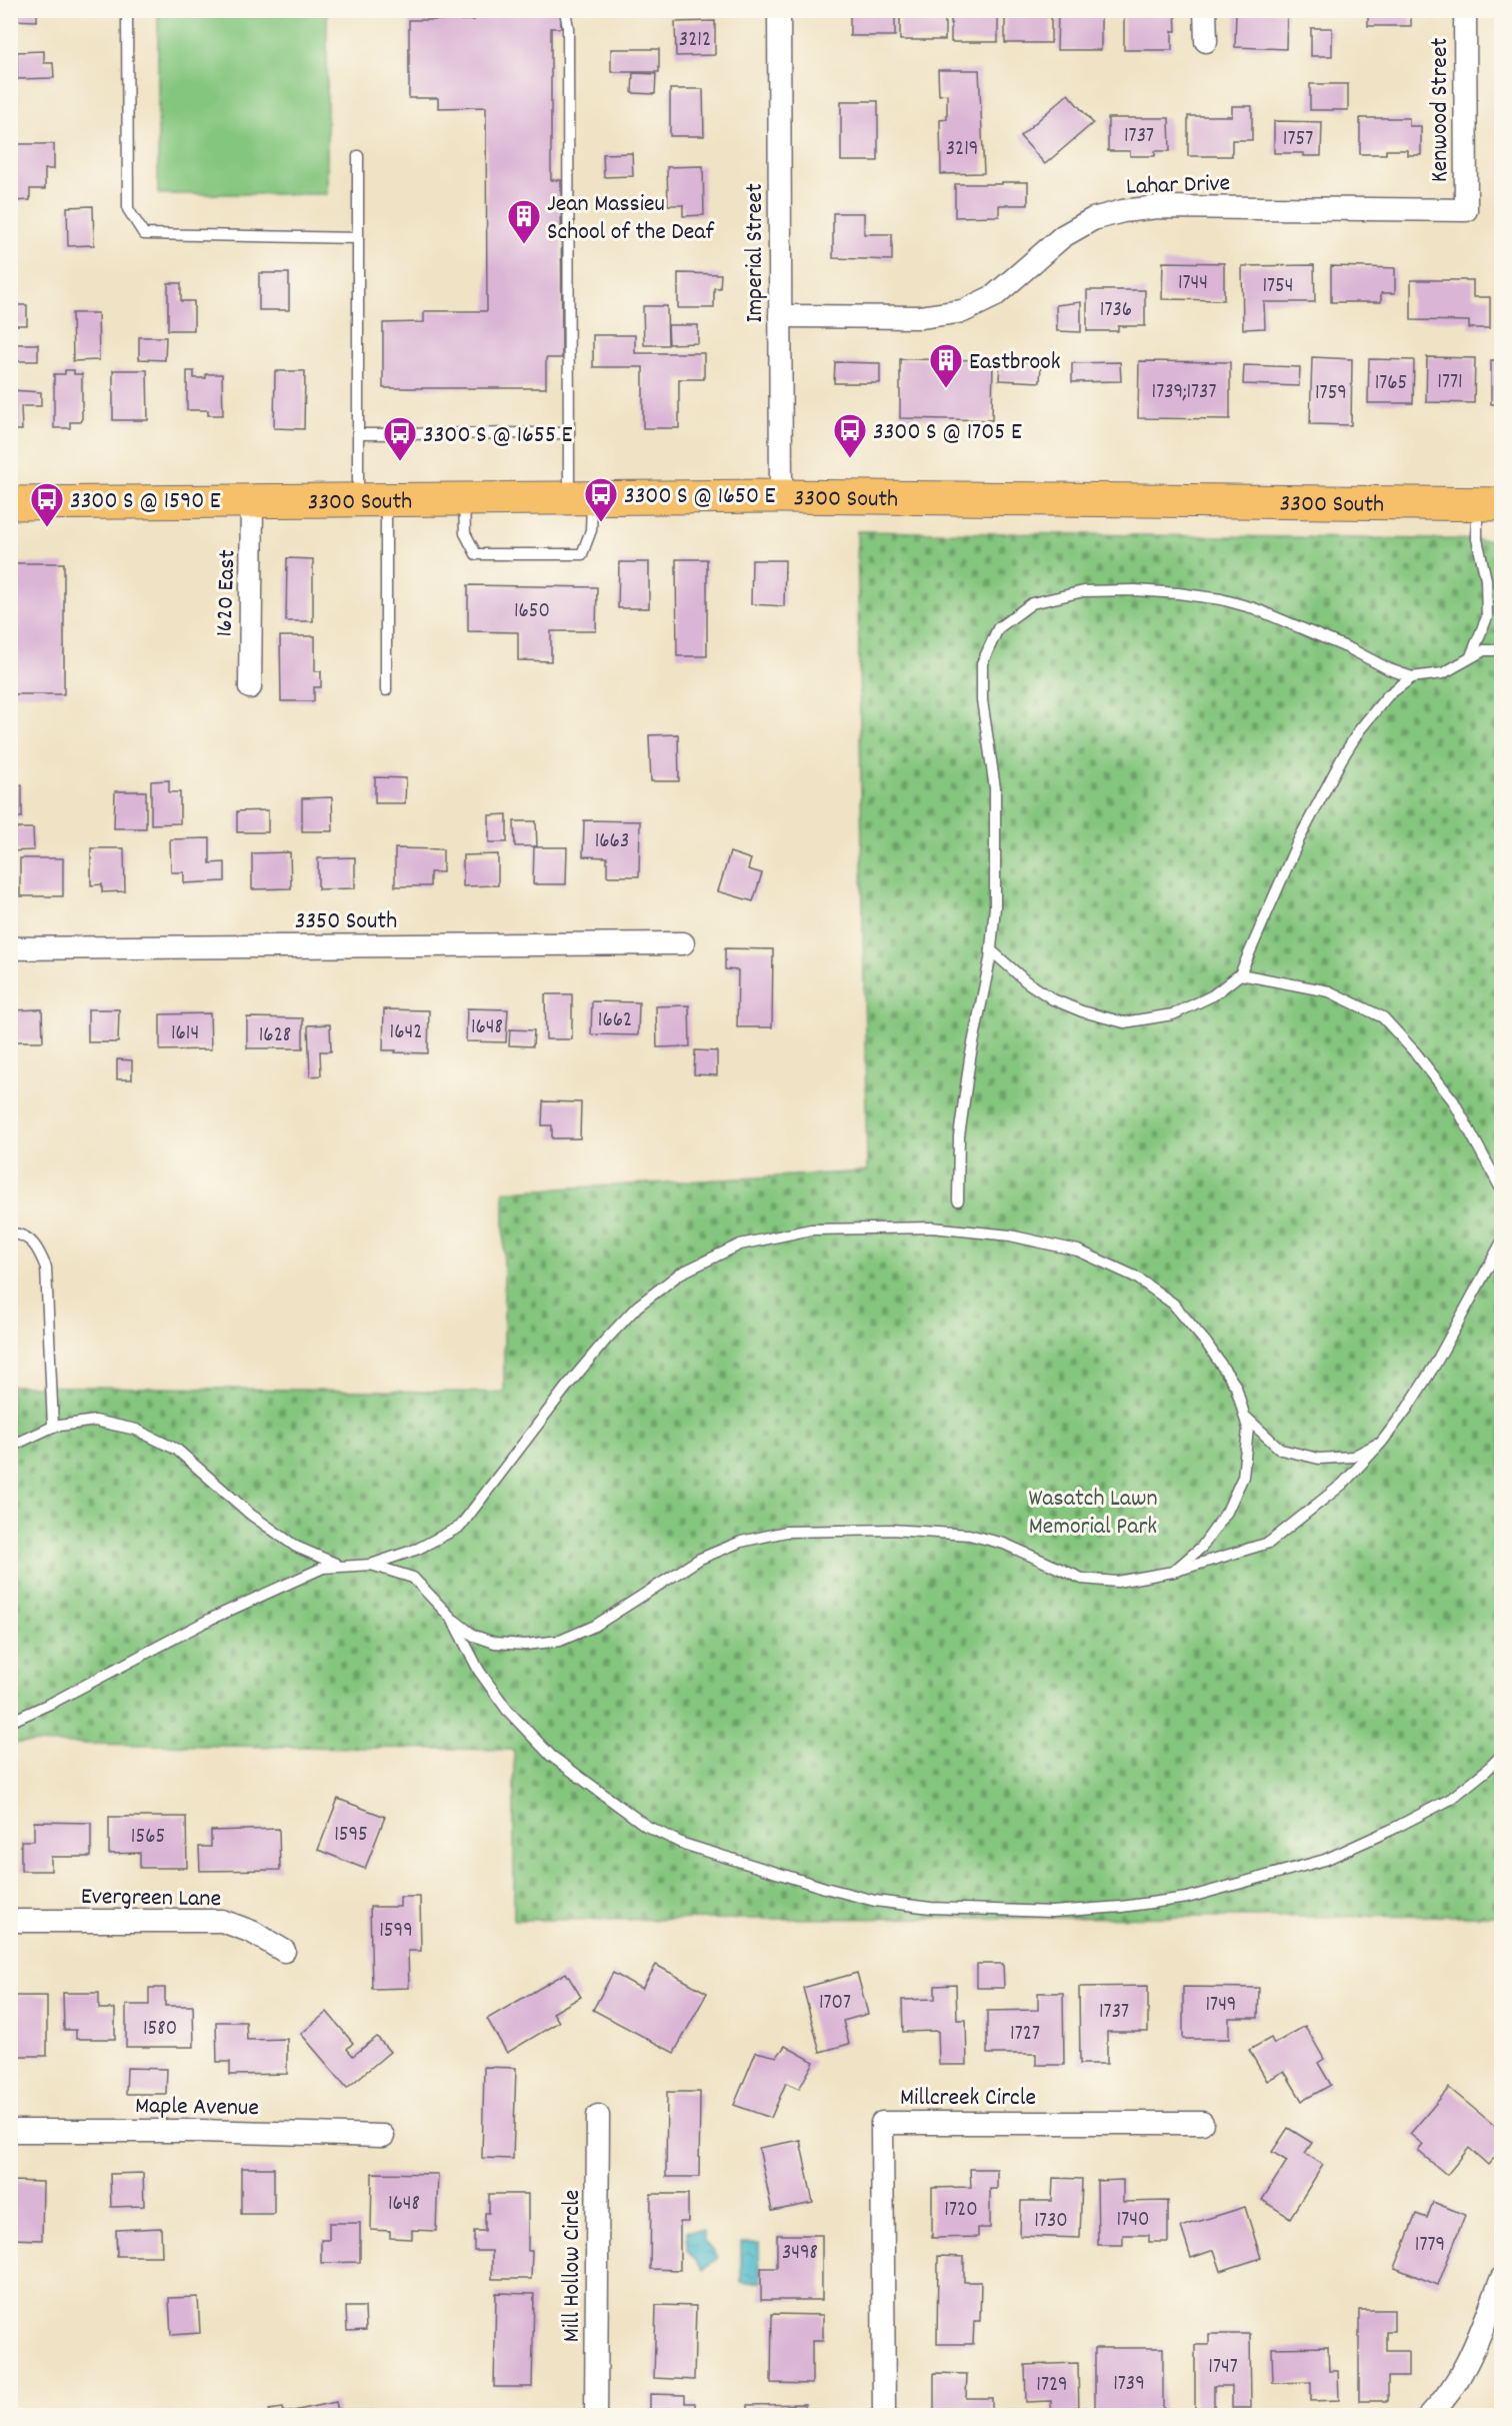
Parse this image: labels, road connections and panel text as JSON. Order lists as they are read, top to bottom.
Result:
{
  "streets": {
    "main road": ["3300 South"],
    "street": [
      "Kenwood Street",
      "Lahar Drive",
      "Imperial Street",
      "1620 East",
      "3350 South",
      "Evergreen Lane",
      "Millcreek Circle",
      "Maple Avenue",
      "Mill Hollow Circle"
    ]
  },
  "crossings": [
    ["Kenwood Street", "Lahar Drive"],
    ["Lahar Drive", "Imperial Street"],
    ["Imperial Street", "3300 South"],
    ["3300 South", "1620 East"]
  ],
  "parks": ["Wasatch Lawn Memorial Park"],
  "places": {
    "building": ["Jean Massieu School of the Deaf", "Eastbrook"],
    "bus stop": [
      "3300 S @ 1705 E",
      "3300 S @ 1655 E",
      "3300 S @ 1650 E",
      "3300 S @ 1590 E"
    ]
  },
  "house_numbers": [
    "3212",
    "1737",
    "1757",
    "3219",
    "1744",
    "1754",
    "1736",
    "1771",
    "1765",
    "1739;1737",
    "1759",
    "1650",
    "1663",
    "1662",
    "1648",
    "1642",
    "1614",
    "1628",
    "1595",
    "1565",
    "1599",
    "1707",
    "1749",
    "1737",
    "1580",
    "1727",
    "1648",
    "1720",
    "1740",
    "1730",
    "1779",
    "3498",
    "1747",
    "1739",
    "1729"
  ]
}
